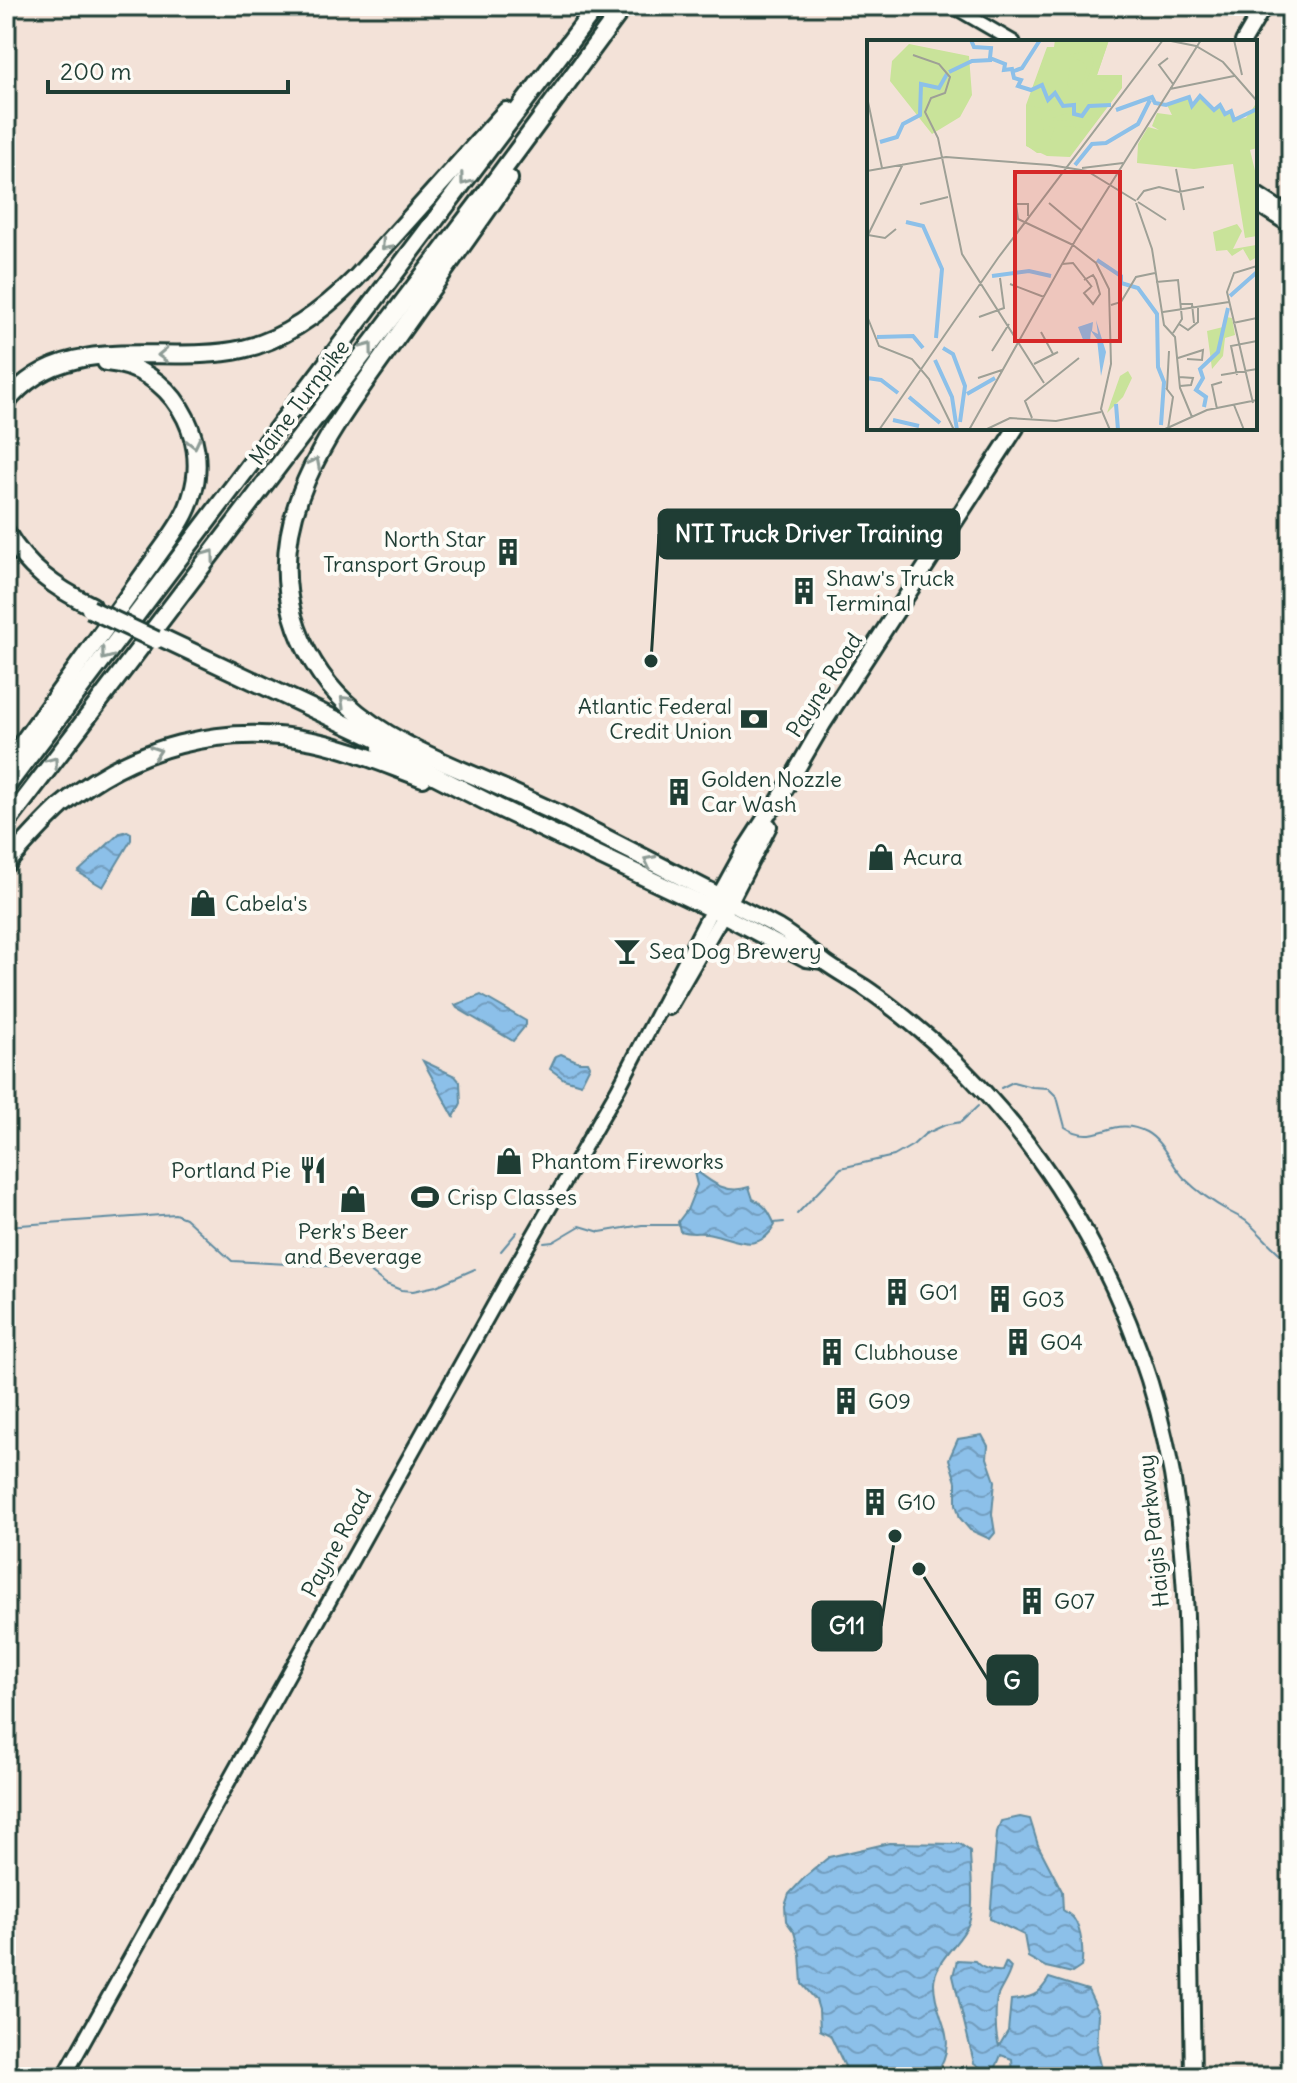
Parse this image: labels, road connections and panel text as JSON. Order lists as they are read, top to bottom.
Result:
{
  "streets": {
    "highway": ["Maine Turnpike"],
    "main road": ["Payne Road", "Haigis Parkway"]
  },
  "crossings": [
    ["Payne Road", "Haigis Parkway"]
  ],
  "places": {
    "building": [
      "North Star Transport Group",
      "Shaw's Truck Terminal",
      "Golden Nozzle Car Wash",
      "G01",
      "G03",
      "G04",
      "Clubhouse",
      "G09",
      "G10",
      "G07"
    ],
    "other": ["NTI Truck Driver Training", "G11", "G"],
    "bank": ["Atlantic Federal Credit Union"],
    "shop": [
      "Acura",
      "Cabela's",
      "Phantom Fireworks",
      "Perk's Beer and Beverage"
    ],
    "bar": ["Sea Dog Brewery"],
    "restaurant": ["Portland Pie"],
    "sports": ["Crisp Classes"]
  },
  "scale_bar": "200 m"
}
